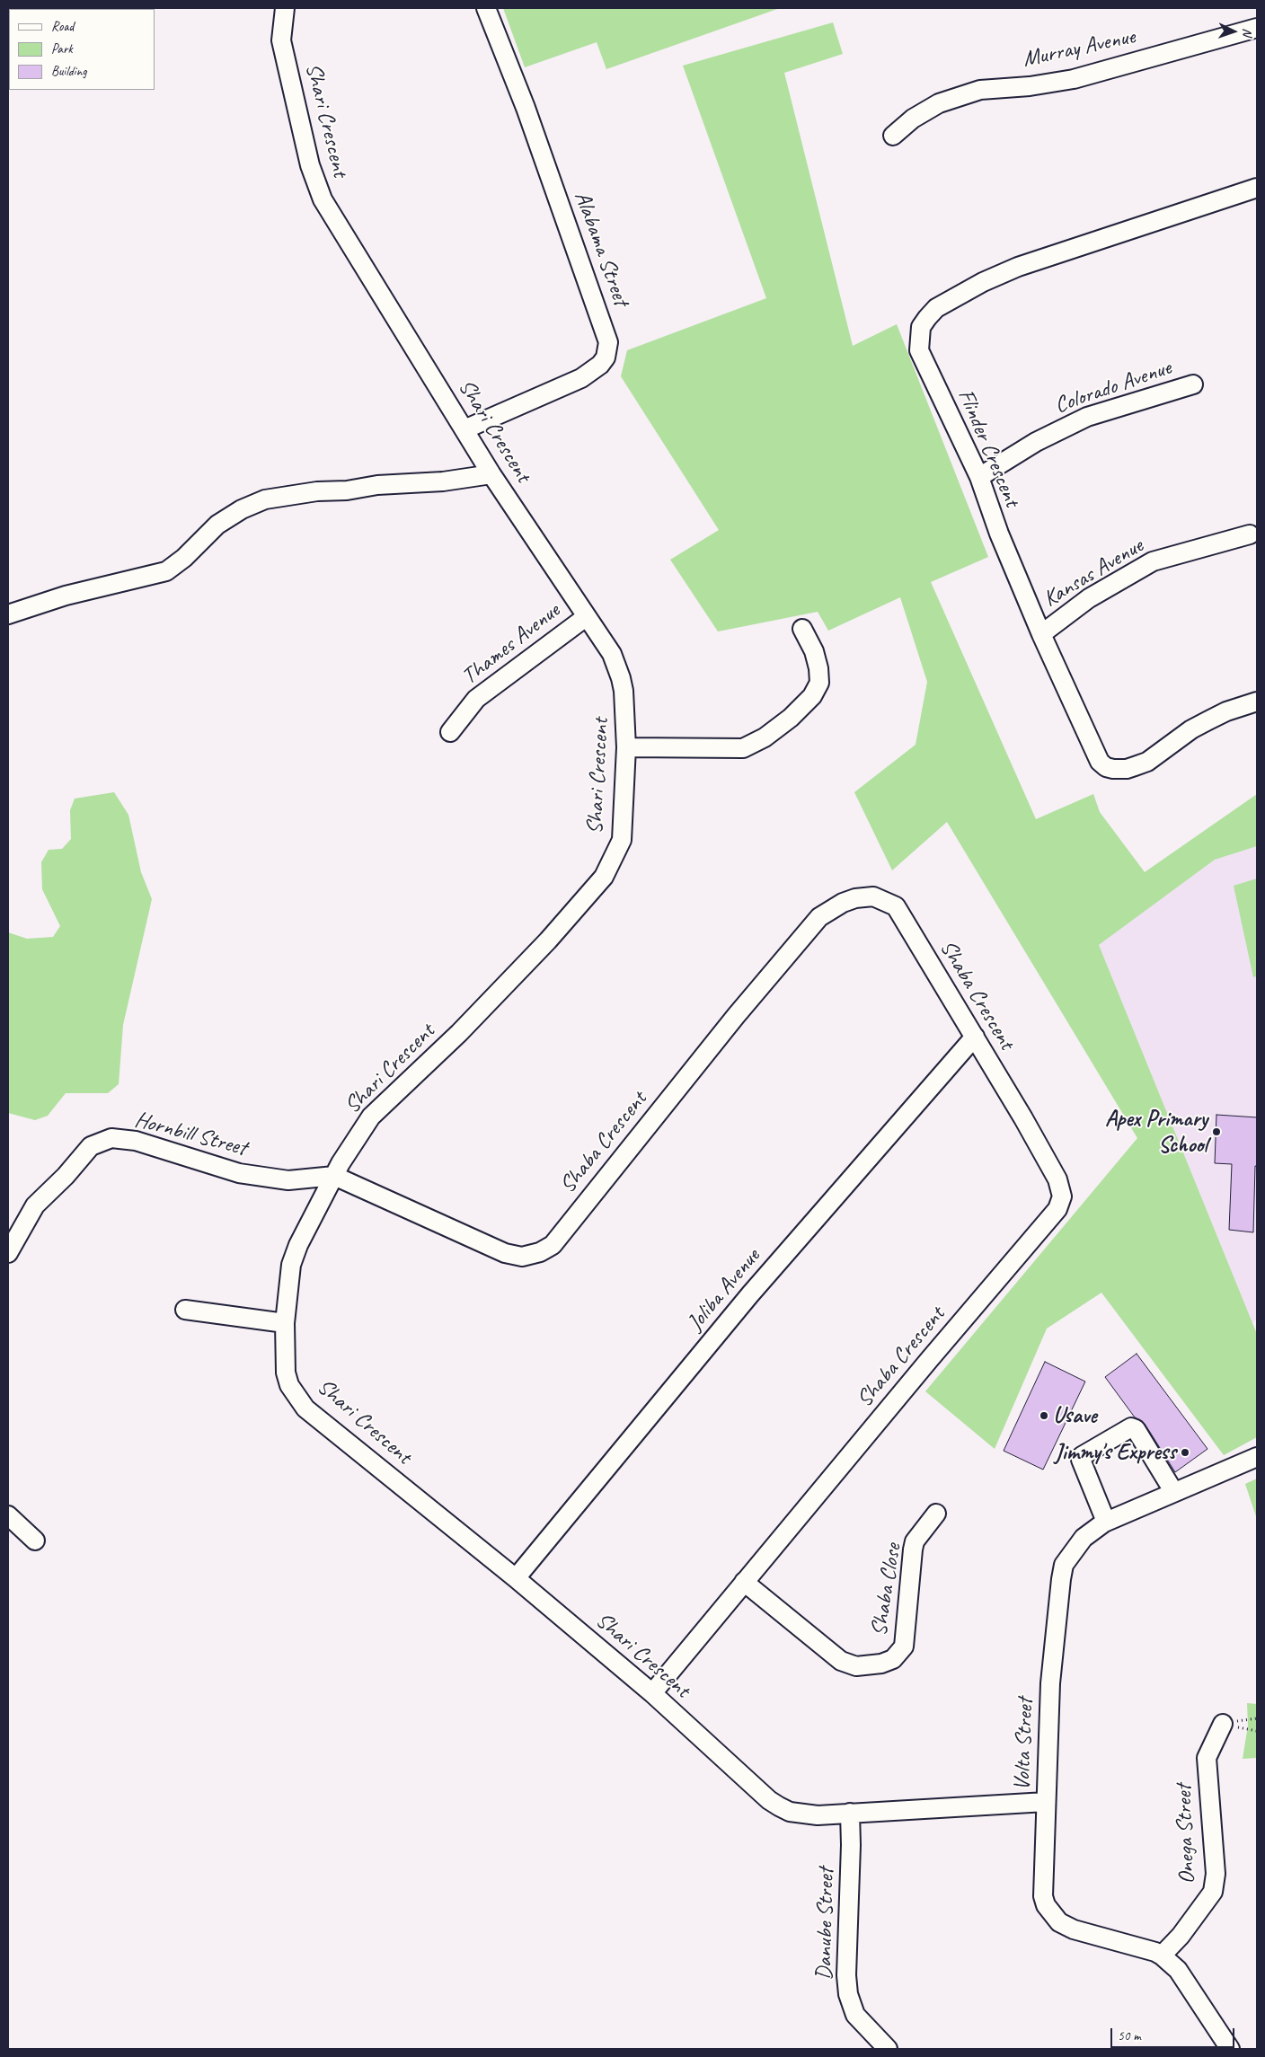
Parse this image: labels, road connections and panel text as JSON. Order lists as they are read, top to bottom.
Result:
{
  "streets": {
    "street": [
      "Murray Avenue",
      "Shari Crescent",
      "Alabama Street",
      "Colorado Avenue",
      "Flinder Crescent",
      "Kansas Avenue",
      "Thames Avenue",
      "Shaba Crescent",
      "Hornbill Street",
      "Joliba Avenue",
      "Shaba Close",
      "Volta Street",
      "Onega Street",
      "Danube Street"
    ]
  },
  "crossings": [
    ["Shari Crescent", "Alabama Street"],
    ["Shari Crescent", "Thames Avenue"],
    ["Shari Crescent", "Shaba Crescent"],
    ["Shari Crescent", "Hornbill Street"],
    ["Shari Crescent", "Joliba Avenue"],
    ["Shari Crescent", "Volta Street"],
    ["Shari Crescent", "Danube Street"],
    ["Colorado Avenue", "Flinder Crescent"],
    ["Flinder Crescent", "Kansas Avenue"],
    ["Shaba Crescent", "Hornbill Street"],
    ["Shaba Crescent", "Joliba Avenue"],
    ["Shaba Crescent", "Shaba Close"],
    ["Volta Street", "Onega Street"]
  ],
  "places": ["Apex Primary School", "Usave", "Jimmy's Express"],
  "legend": ["Road", "Park", "Building"],
  "scale_bar": "50 m",
  "north": "right"
}
